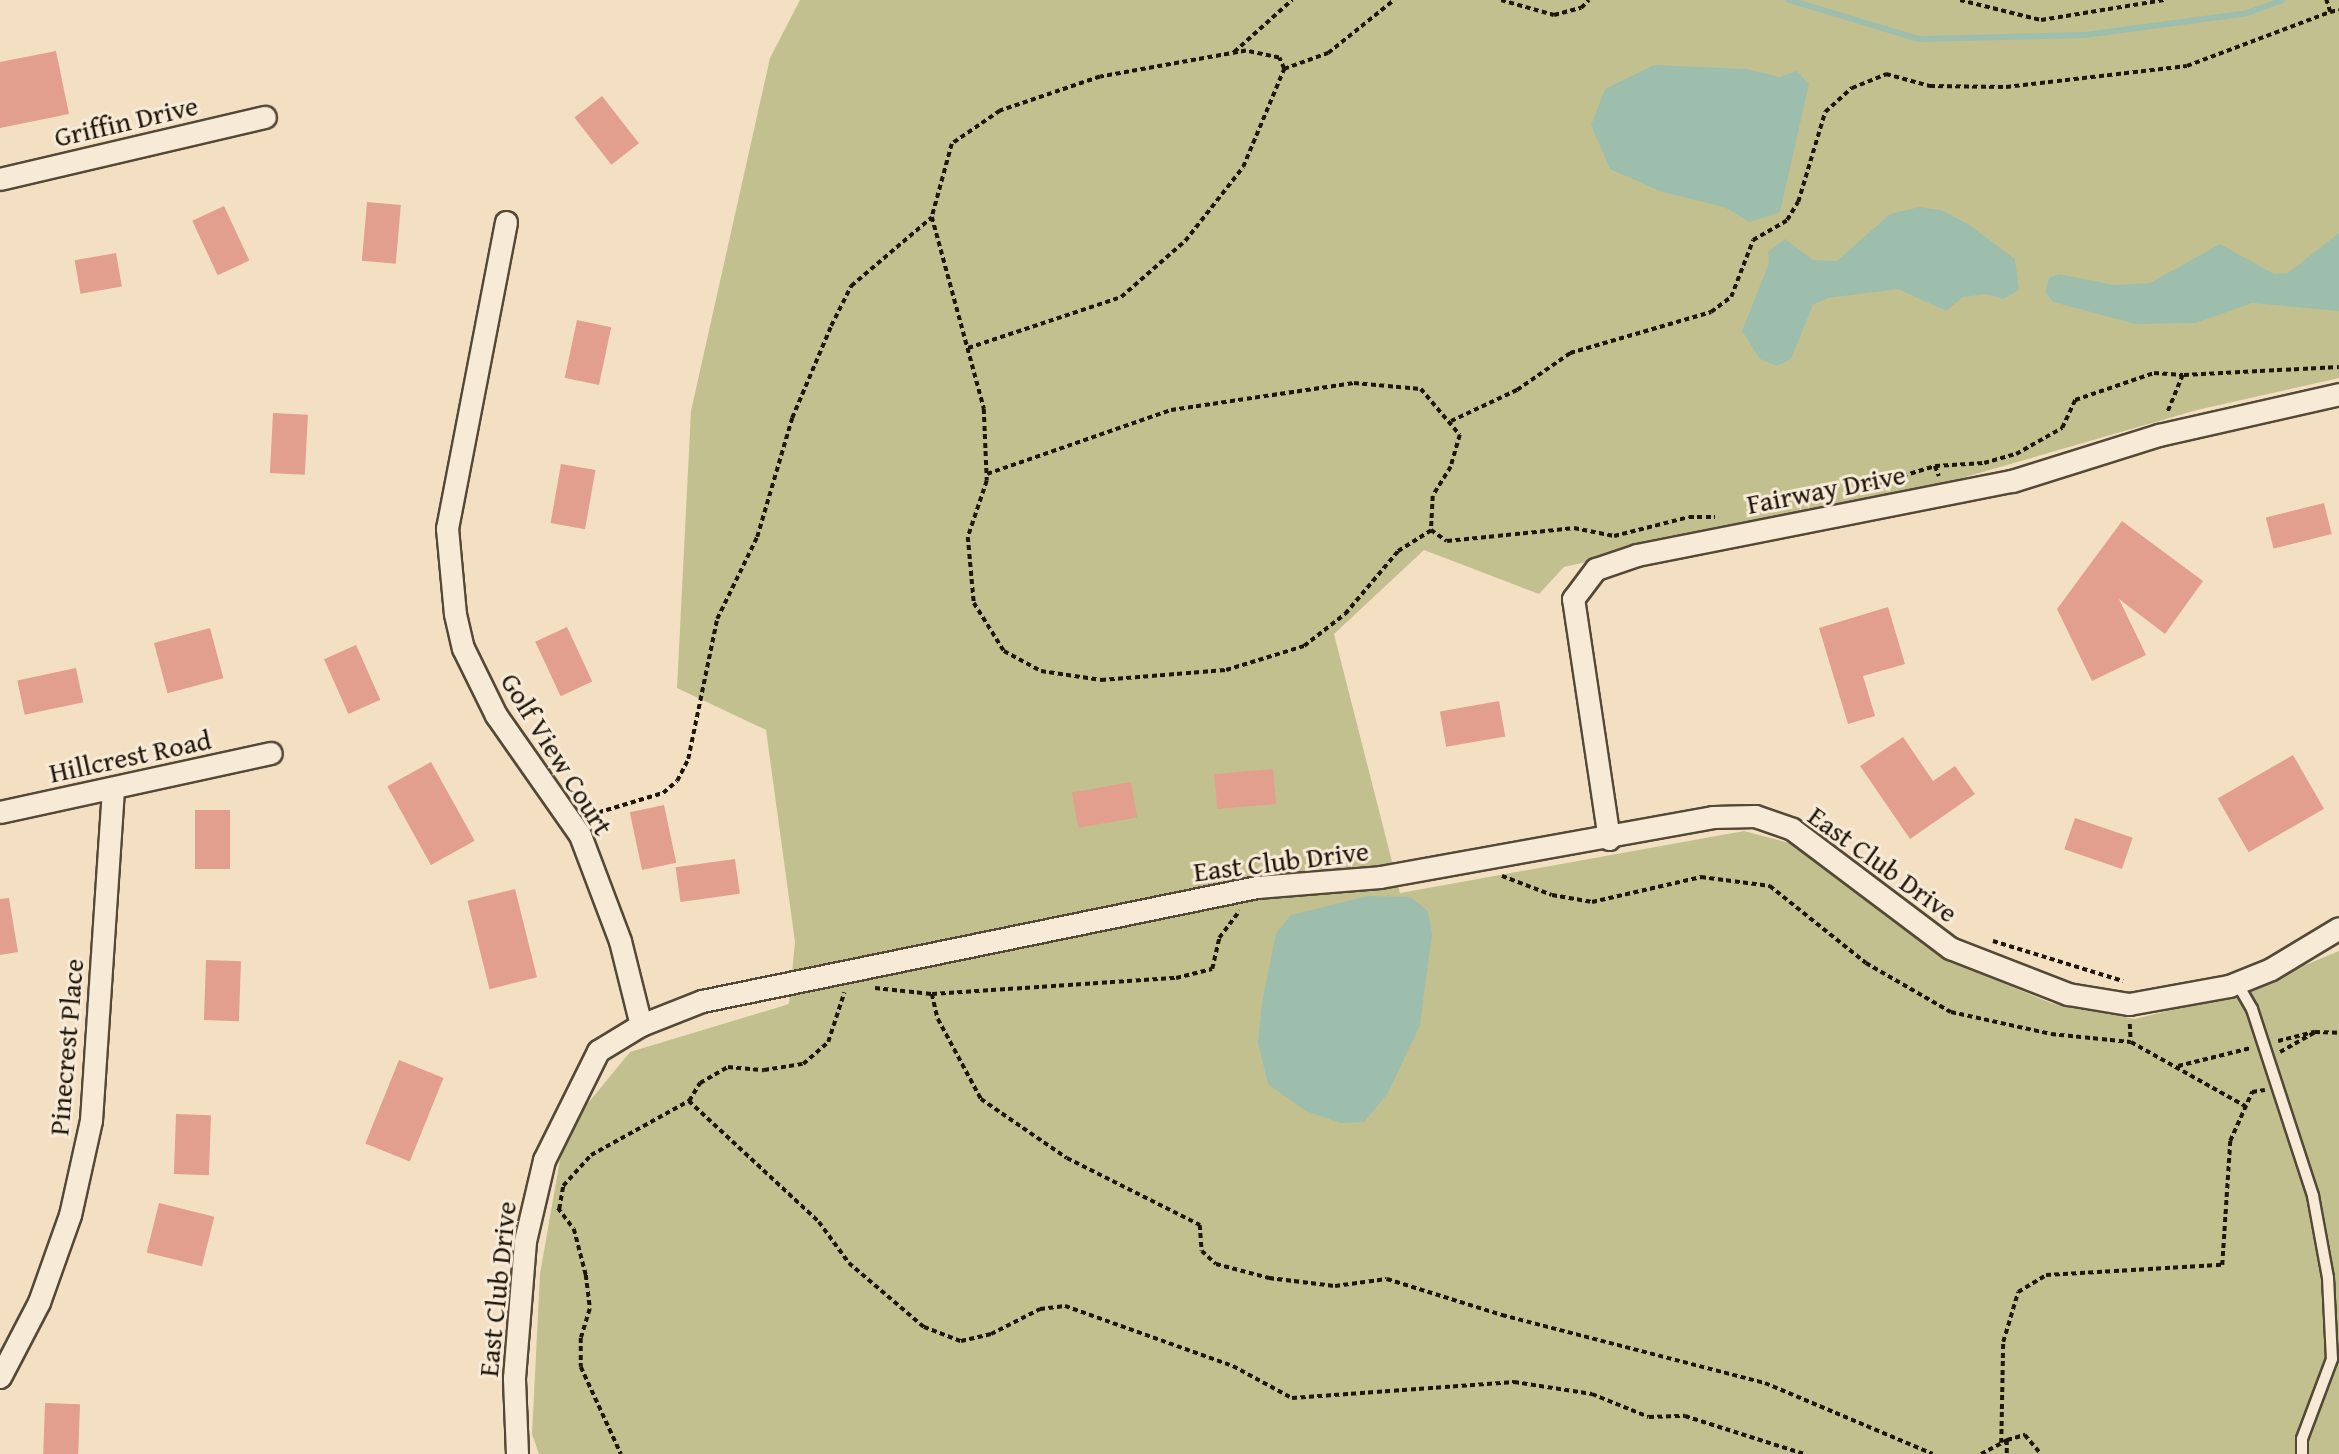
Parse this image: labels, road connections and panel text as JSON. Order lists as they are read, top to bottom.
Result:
{
  "streets": {
    "street": [
      "Griffin Drive",
      "Fairway Drive",
      "Golf View Court",
      "Hillcrest Road",
      "East Club Drive",
      "Pinecrest Place"
    ]
  },
  "crossings": [
    ["Fairway Drive", "East Club Drive"],
    ["Golf View Court", "East Club Drive"],
    ["Hillcrest Road", "Pinecrest Place"]
  ]
}
